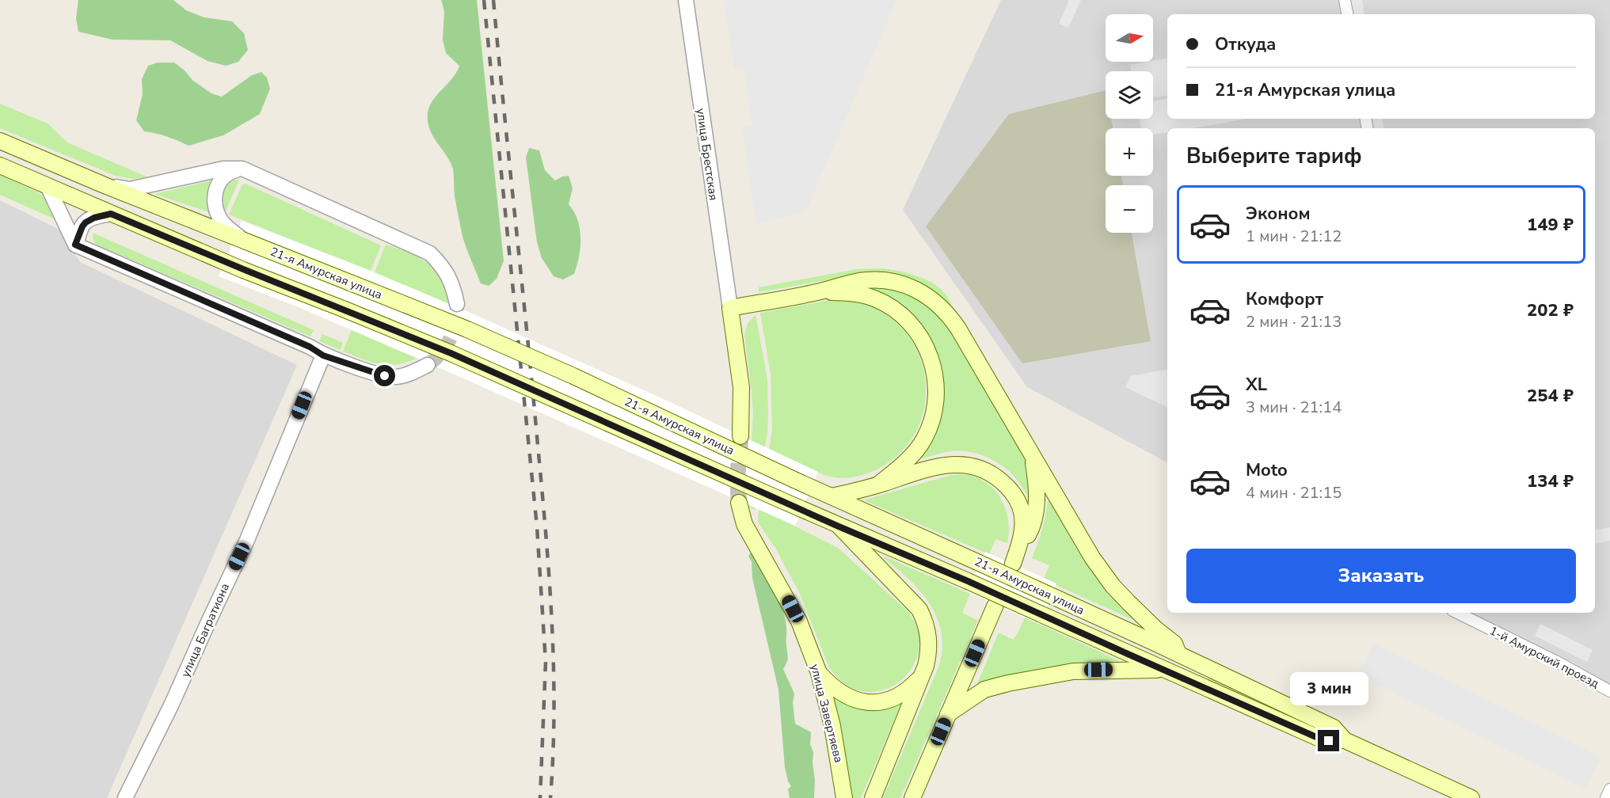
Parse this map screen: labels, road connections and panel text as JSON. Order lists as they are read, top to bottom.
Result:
{
  "streets": {
    "main road": ["21-я Амурская улица", "улица Завертяева"],
    "street": ["улица Брестская", "улица Багратиона", "1-й Амурский проезд"]
  },
  "north": "right",
  "page": {
    "map_buttons": ["+", "−"],
    "banner": ["Откуда", "21-я Амурская улица"],
    "heading": "Выберите тариф",
    "list": [
      {
        "name": "Эконом",
        "note": "1 мин · 21:12",
        "value": "149 ₽"
      },
      {
        "name": "Комфорт",
        "note": "2 мин · 21:13",
        "value": "202 ₽"
      },
      {
        "name": "XL",
        "note": "3 мин · 21:14",
        "value": "254 ₽"
      },
      {
        "name": "Moto",
        "note": "4 мин · 21:15",
        "value": "134 ₽"
      }
    ],
    "buttons": "Заказать",
    "bubble": "3 мин"
  }
}
